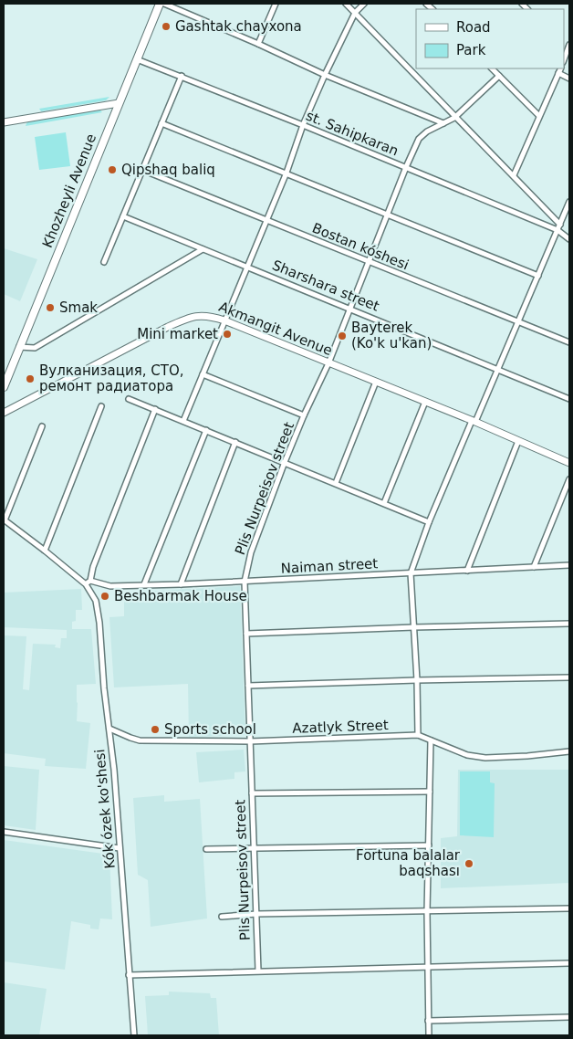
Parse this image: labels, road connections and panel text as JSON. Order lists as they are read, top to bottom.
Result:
{
  "streets": {
    "main road": ["Khozheyli Avenue"],
    "street": [
      "st. Sahipkaran",
      "Bostan kóshesi",
      "Sharshara street",
      "Akmangit Avenue",
      "Plis Nurpeisov street",
      "Naiman street",
      "Azatlyk Street",
      "Kók ózek ko'shesi"
    ]
  },
  "crossings": [
    ["st. Sahipkaran", "Khozheyli Avenue"],
    ["st. Sahipkaran", "Plis Nurpeisov street"],
    ["Bostan kóshesi", "Plis Nurpeisov street"],
    ["Sharshara street", "Plis Nurpeisov street"],
    ["Akmangit Avenue", "Plis Nurpeisov street"],
    ["Plis Nurpeisov street", "Naiman street"],
    ["Plis Nurpeisov street", "Azatlyk Street"],
    ["Azatlyk Street", "Kók ózek ko'shesi"]
  ],
  "places": [
    "Gashtak chayxona",
    "Qipshaq baliq",
    "Smak",
    "Mini market",
    "Bayterek (Ko'k u'kan)",
    "Вулканизация, СТО, ремонт радиатора",
    "Beshbarmak House",
    "Sports school",
    "Fortuna balalar baqshası"
  ],
  "legend": ["Road", "Park"]
}
